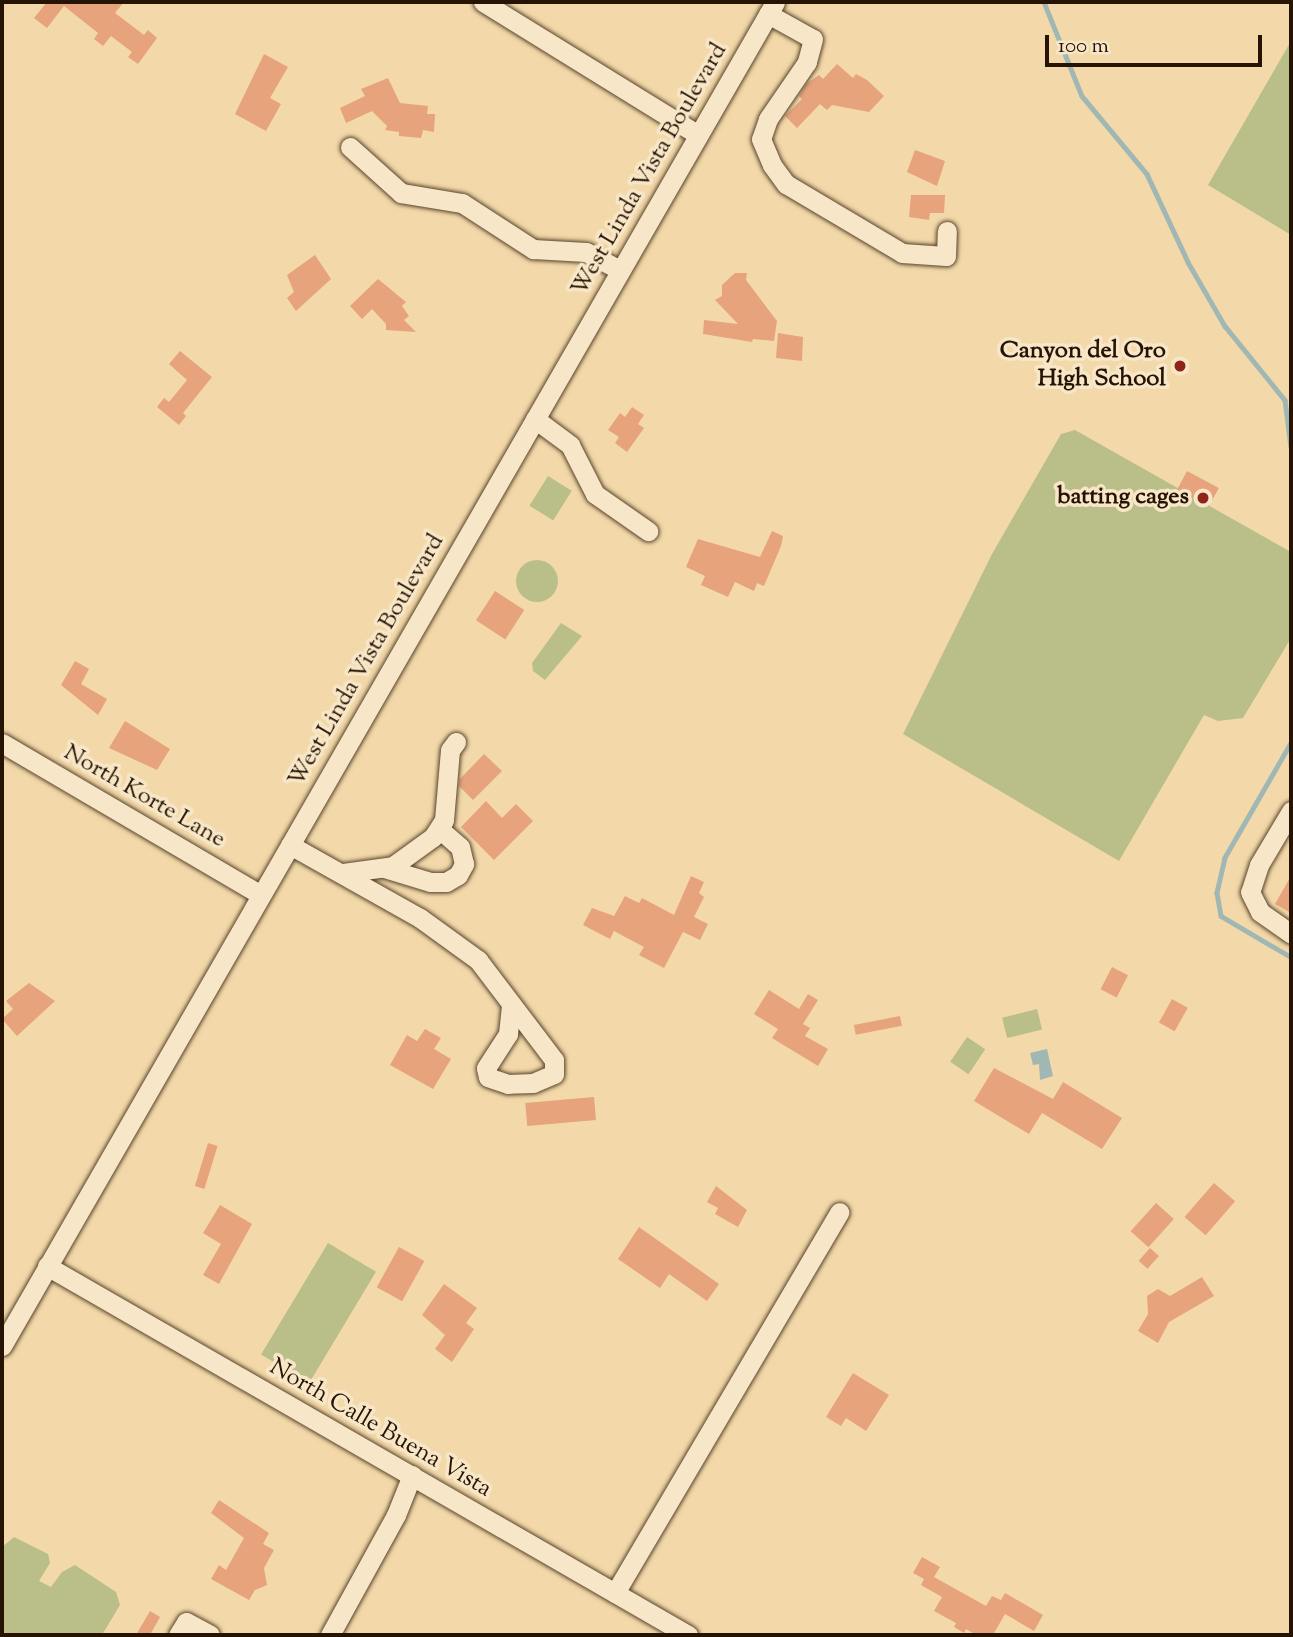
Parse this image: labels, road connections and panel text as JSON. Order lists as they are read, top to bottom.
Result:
{
  "streets": {
    "street": ["West Linda Vista Boulevard", "North Korte Lane", "North Calle Buena Vista"]
  },
  "crossings": [
    ["West Linda Vista Boulevard", "North Korte Lane"],
    ["West Linda Vista Boulevard", "North Calle Buena Vista"]
  ],
  "places": ["Canyon del Oro High School", "batting cages"],
  "scale_bar": "100 m"
}
